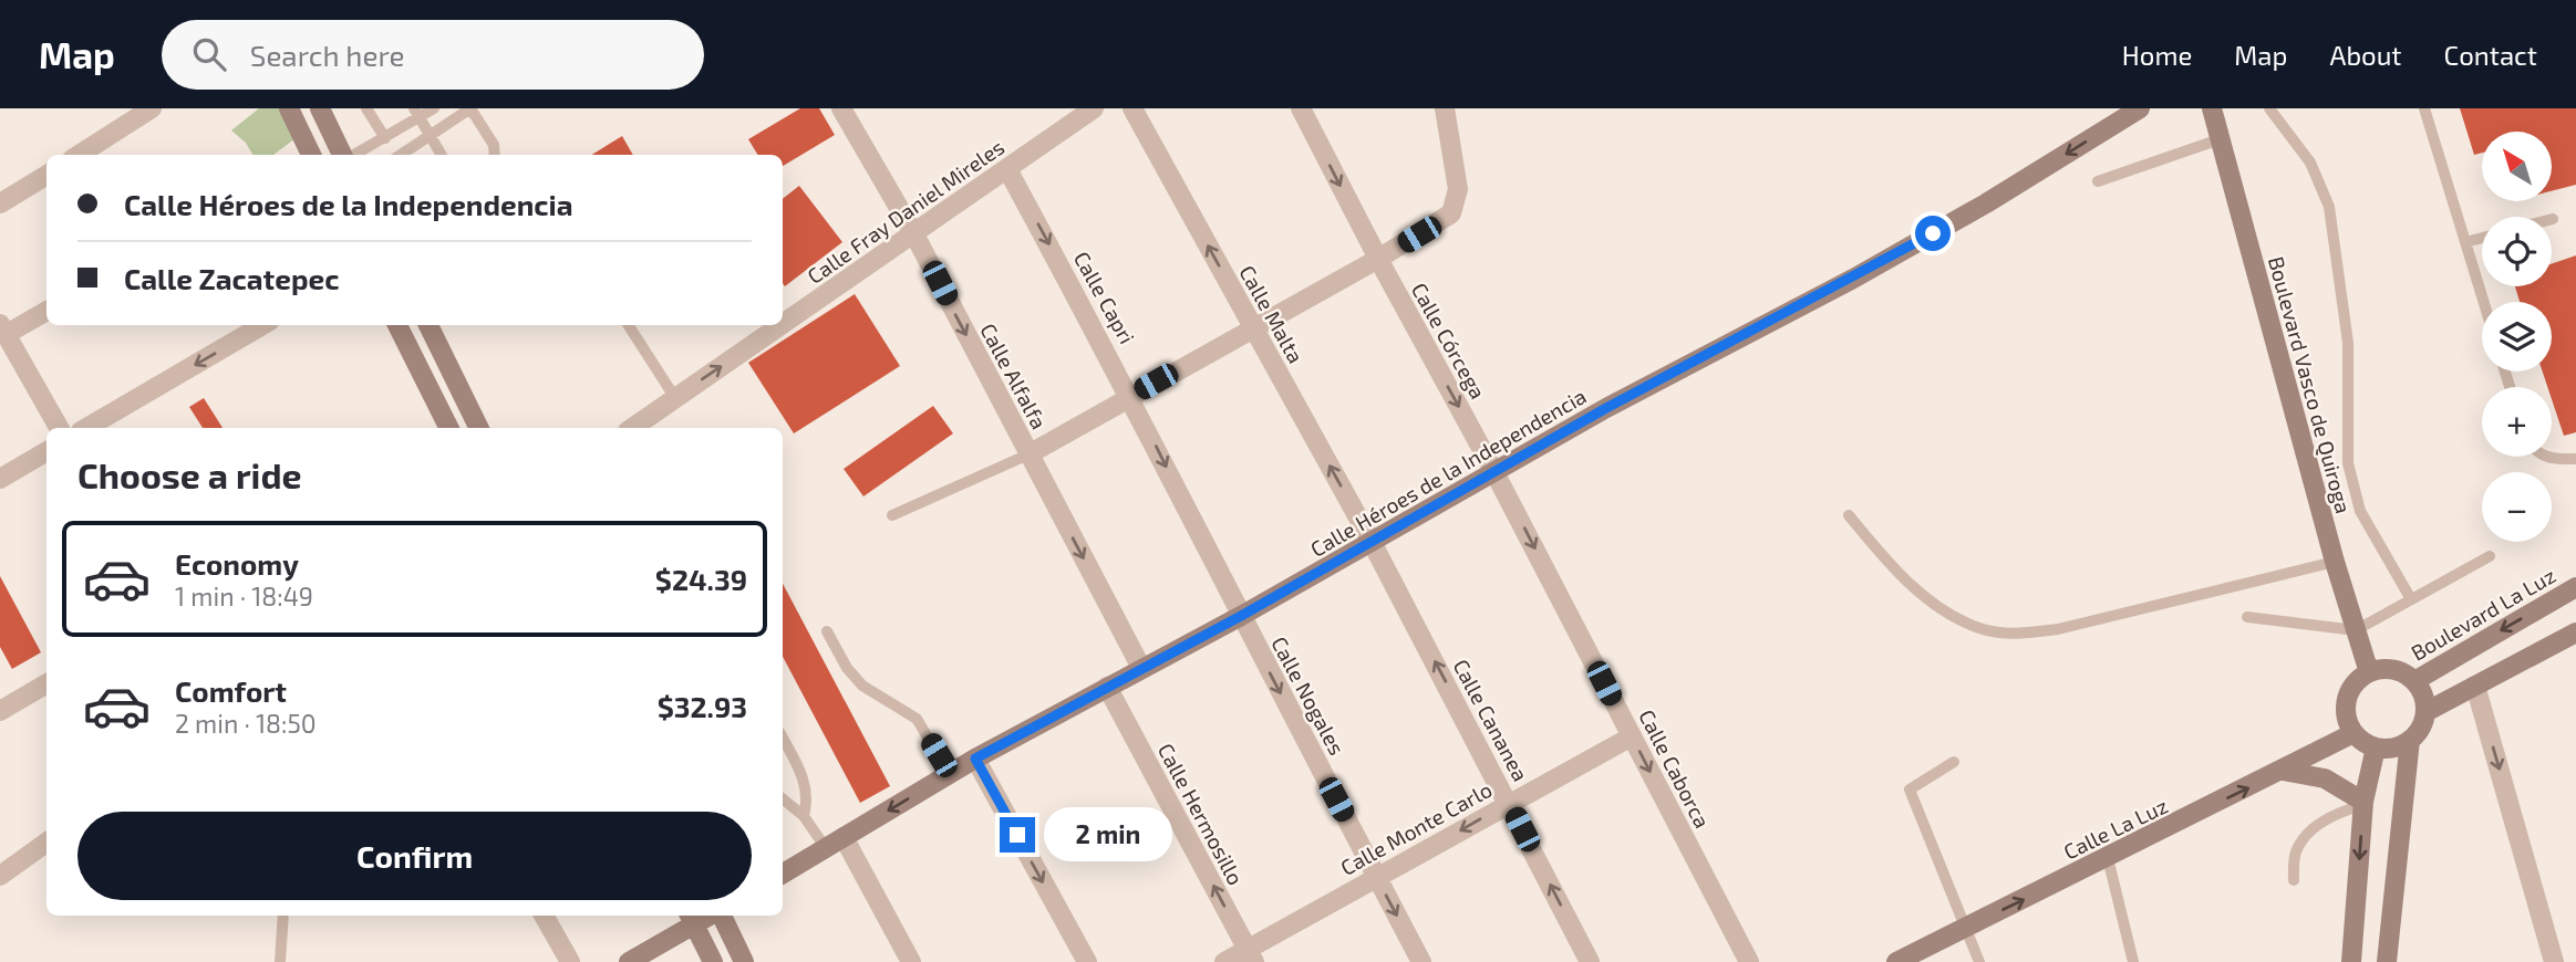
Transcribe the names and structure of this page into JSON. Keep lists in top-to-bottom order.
{
  "streets": {
    "street": [
      "Calle Fray Daniel Mireles",
      "Calle Capri",
      "Calle Malta",
      "Calle Córcega",
      "Calle Alfalfa",
      "Boulevard Vasco de Quiroga",
      "Calle Héroes de la Independencia",
      "Boulevard La Luz",
      "Calle Nogales",
      "Calle Cananea",
      "Calle Caborca",
      "Calle Hermosillo",
      "Calle Monte Carlo",
      "Calle La Luz"
    ]
  },
  "crossings": [
    ["Calle Fray Daniel Mireles", "Calle Capri"],
    ["Calle Fray Daniel Mireles", "Calle Alfalfa"],
    ["Calle Capri", "Calle Héroes de la Independencia"],
    ["Calle Capri", "Calle Nogales"],
    ["Calle Malta", "Calle Héroes de la Independencia"],
    ["Calle Malta", "Calle Cananea"],
    ["Calle Córcega", "Calle Héroes de la Independencia"],
    ["Calle Córcega", "Calle Caborca"],
    ["Calle Alfalfa", "Calle Héroes de la Independencia"],
    ["Boulevard Vasco de Quiroga", "Boulevard La Luz"],
    ["Boulevard Vasco de Quiroga", "Calle La Luz"],
    ["Calle Héroes de la Independencia", "Calle Nogales"],
    ["Calle Héroes de la Independencia", "Calle Cananea"],
    ["Calle Héroes de la Independencia", "Calle Caborca"],
    ["Calle Héroes de la Independencia", "Calle Hermosillo"],
    ["Boulevard La Luz", "Calle La Luz"],
    ["Calle Nogales", "Calle Monte Carlo"],
    ["Calle Cananea", "Calle Monte Carlo"],
    ["Calle Caborca", "Calle Monte Carlo"],
    ["Calle Hermosillo", "Calle Monte Carlo"]
  ],
  "one_way": [
    "Calle Fray Daniel Mireles",
    "Calle Capri",
    "Calle Malta",
    "Calle Córcega",
    "Calle Alfalfa",
    "Calle Héroes de la Independencia",
    "Calle Nogales",
    "Calle Cananea",
    "Calle Caborca",
    "Calle La Luz"
  ],
  "north": "top left",
  "page": {
    "header": "Map",
    "search": "Search here",
    "nav": [
      "Home",
      "Map",
      "About",
      "Contact"
    ],
    "map_buttons": ["+", "−"],
    "banner": ["Calle Héroes de la Independencia", "Calle Zacatepec"],
    "heading": "Choose a ride",
    "list": [
      {
        "name": "Economy",
        "note": "1 min · 18:49",
        "value": "$24.39"
      },
      {
        "name": "Comfort",
        "note": "2 min · 18:50",
        "value": "$32.93"
      }
    ],
    "buttons": "Confirm",
    "bubble": "2 min"
  }
}
